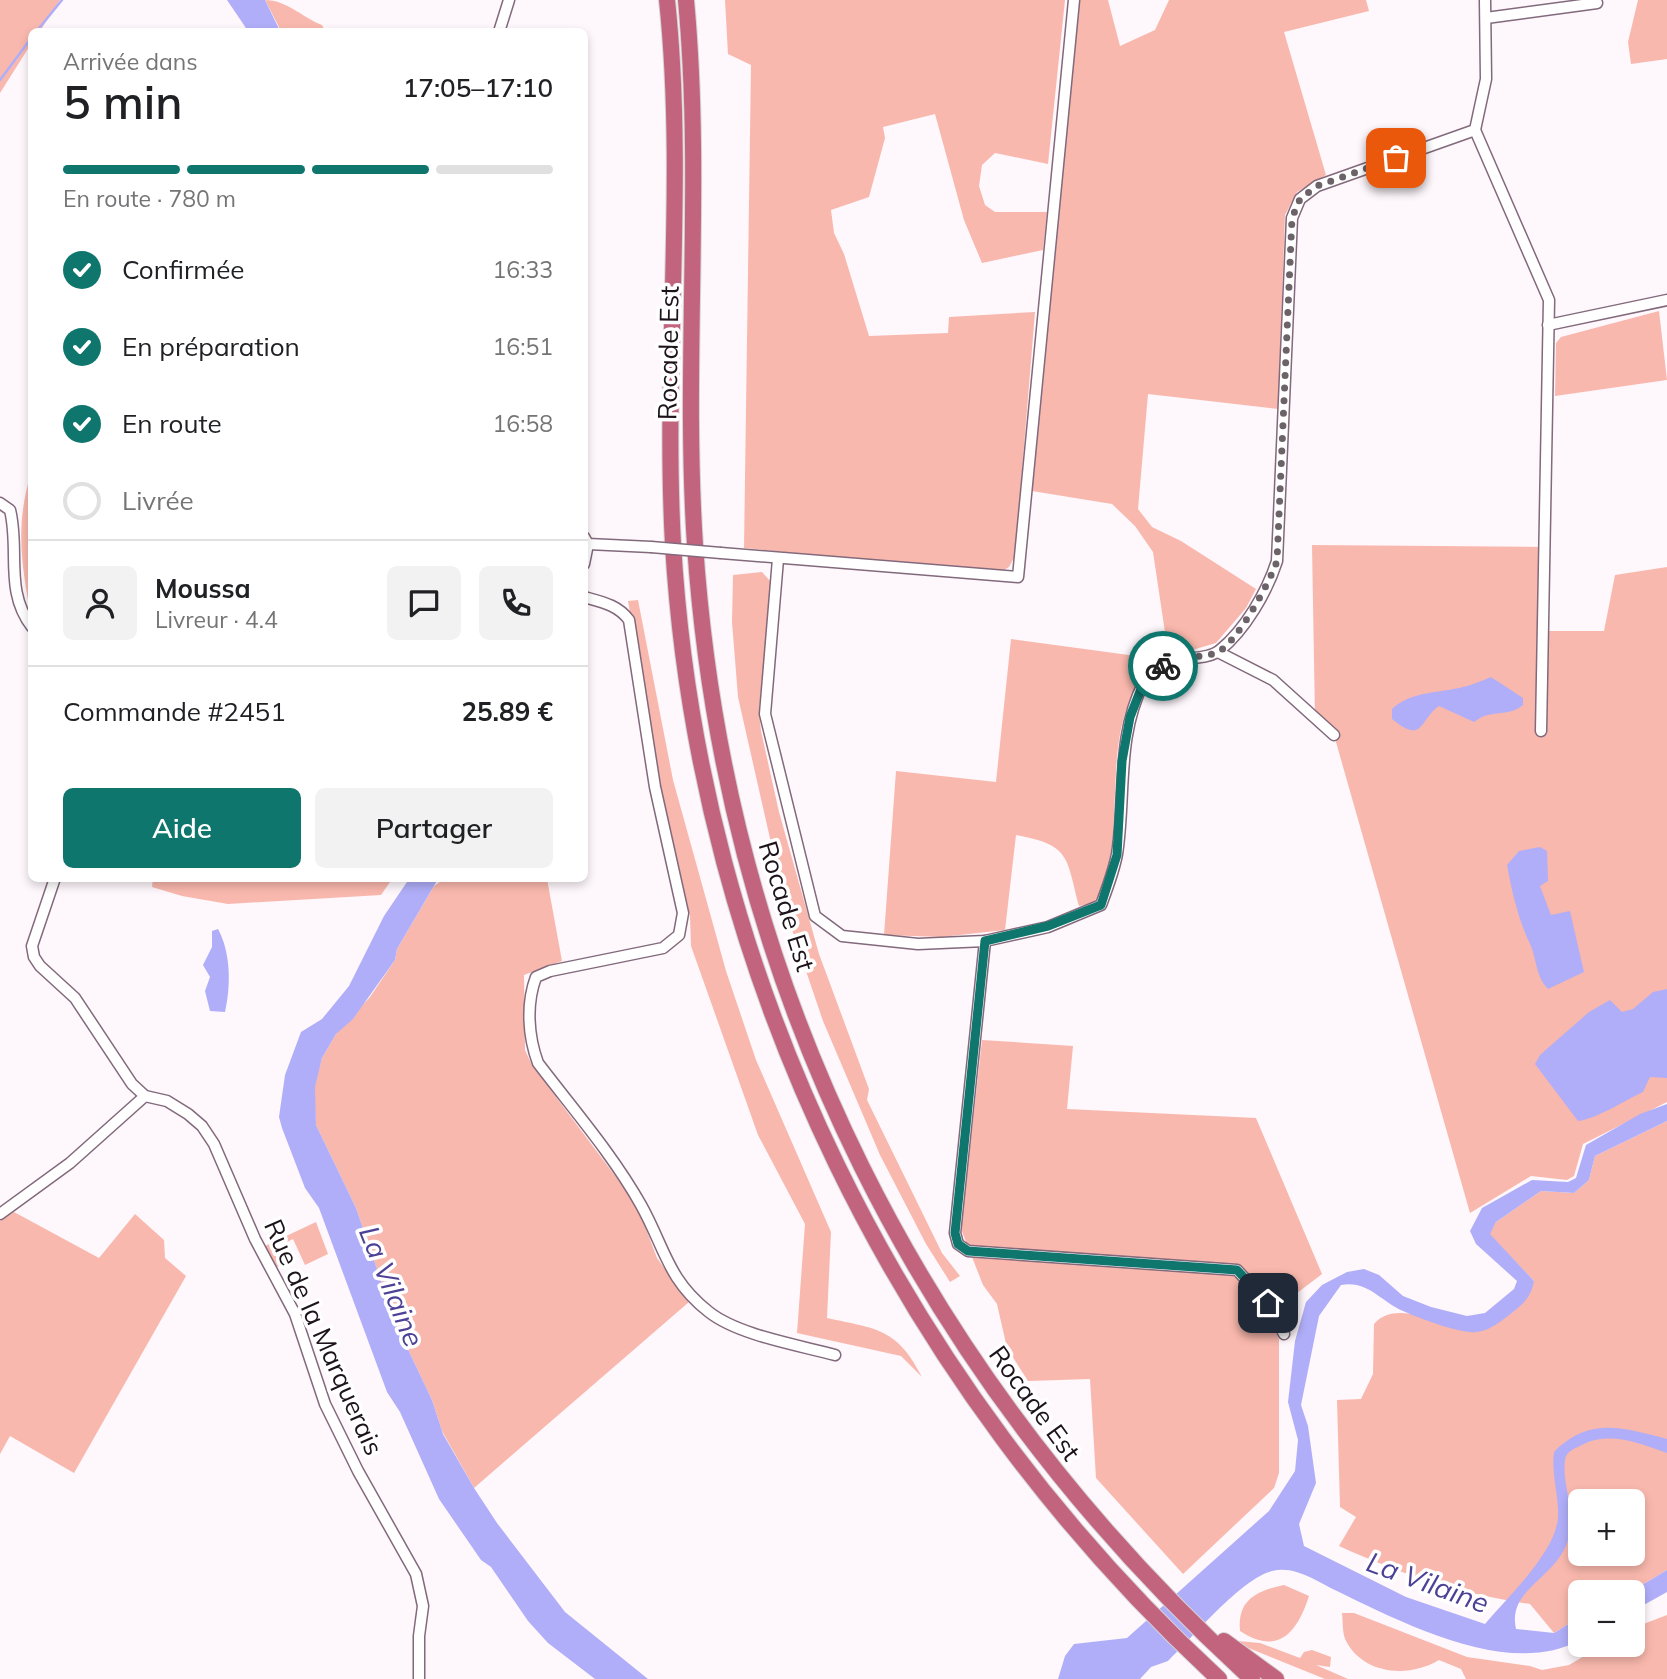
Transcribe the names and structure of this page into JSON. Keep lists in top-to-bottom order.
{
  "streets": {
    "highway": ["Rocade Est"],
    "street": ["Rue de la Marquerais"]
  },
  "water": ["La Vilaine"],
  "page": {
    "heading": ["5 min", "Arrivée dans", "17:05–17:10"],
    "panel": [
      "Moussa",
      "Livreur · 4.4",
      "Commande #2451",
      "25.89 €"
    ],
    "bar": "En route · 780 m",
    "list": [
      ["Confirmée", "16:33"],
      ["En préparation", "16:51"],
      ["En route", "16:58"],
      "Livrée"
    ],
    "buttons": ["Aide", "Partager"],
    "map_buttons": ["+", "−"]
  }
}
